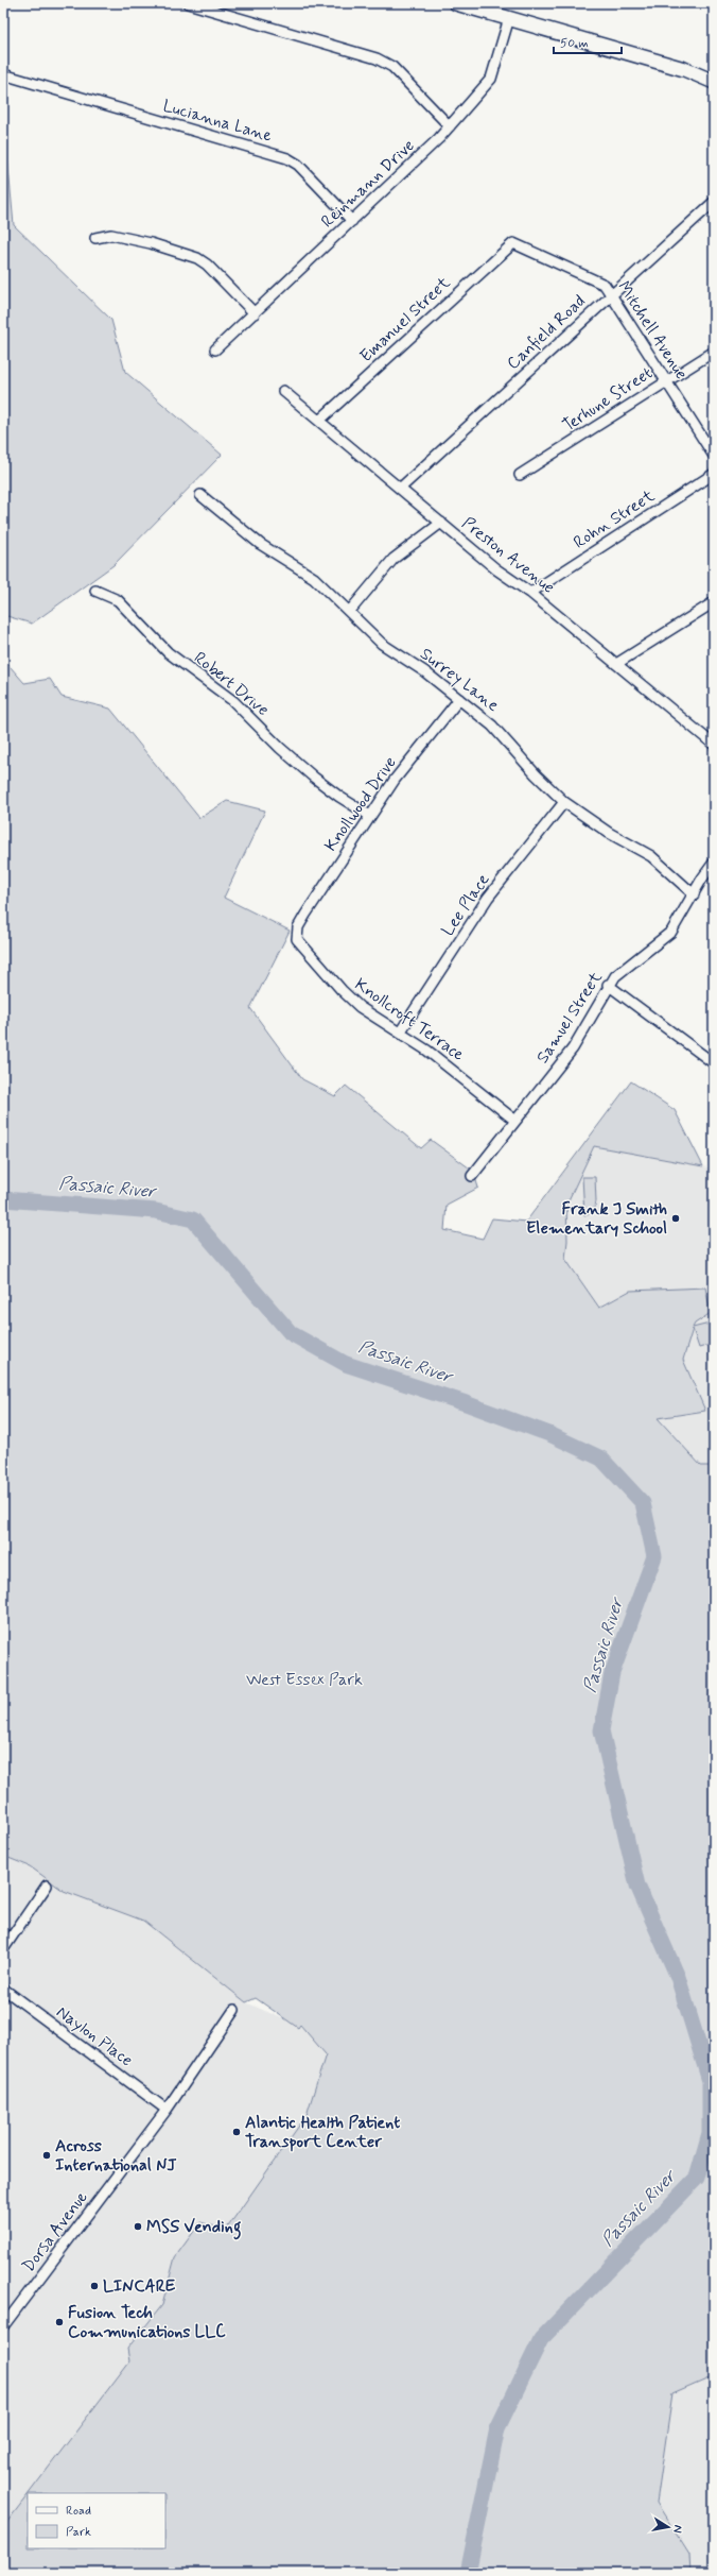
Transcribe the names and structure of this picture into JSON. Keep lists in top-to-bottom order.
{
  "streets": {
    "street": [
      "Lucianna Lane",
      "Reinmann Drive",
      "Emanuel Street",
      "Mitchell Avenue",
      "Canfield Road",
      "Terhune Street",
      "Rohn Street",
      "Preston Avenue",
      "Surrey Lane",
      "Robert Drive",
      "Knollwood Drive",
      "Lee Place",
      "Samuel Street",
      "Knollcroft Terrace",
      "Naylon Place",
      "Dorsa Avenue"
    ]
  },
  "crossings": [
    ["Lucianna Lane", "Reinmann Drive"],
    ["Emanuel Street", "Mitchell Avenue"],
    ["Emanuel Street", "Preston Avenue"],
    ["Mitchell Avenue", "Canfield Road"],
    ["Mitchell Avenue", "Terhune Street"],
    ["Canfield Road", "Preston Avenue"],
    ["Rohn Street", "Preston Avenue"],
    ["Surrey Lane", "Knollwood Drive"],
    ["Surrey Lane", "Lee Place"],
    ["Surrey Lane", "Samuel Street"],
    ["Robert Drive", "Knollwood Drive"],
    ["Knollwood Drive", "Knollcroft Terrace"],
    ["Lee Place", "Knollcroft Terrace"],
    ["Samuel Street", "Knollcroft Terrace"],
    ["Naylon Place", "Dorsa Avenue"]
  ],
  "water": ["Passaic River"],
  "parks": ["West Essex Park"],
  "places": [
    "Frank J Smith Elementary School",
    "Alantic Health Patient Transport Center",
    "Across International NJ",
    "MSS Vending",
    "LINCARE",
    "Fusion Tech Communications LLC"
  ],
  "legend": ["Road", "Park"],
  "scale_bar": "50 m",
  "north": "right"
}
